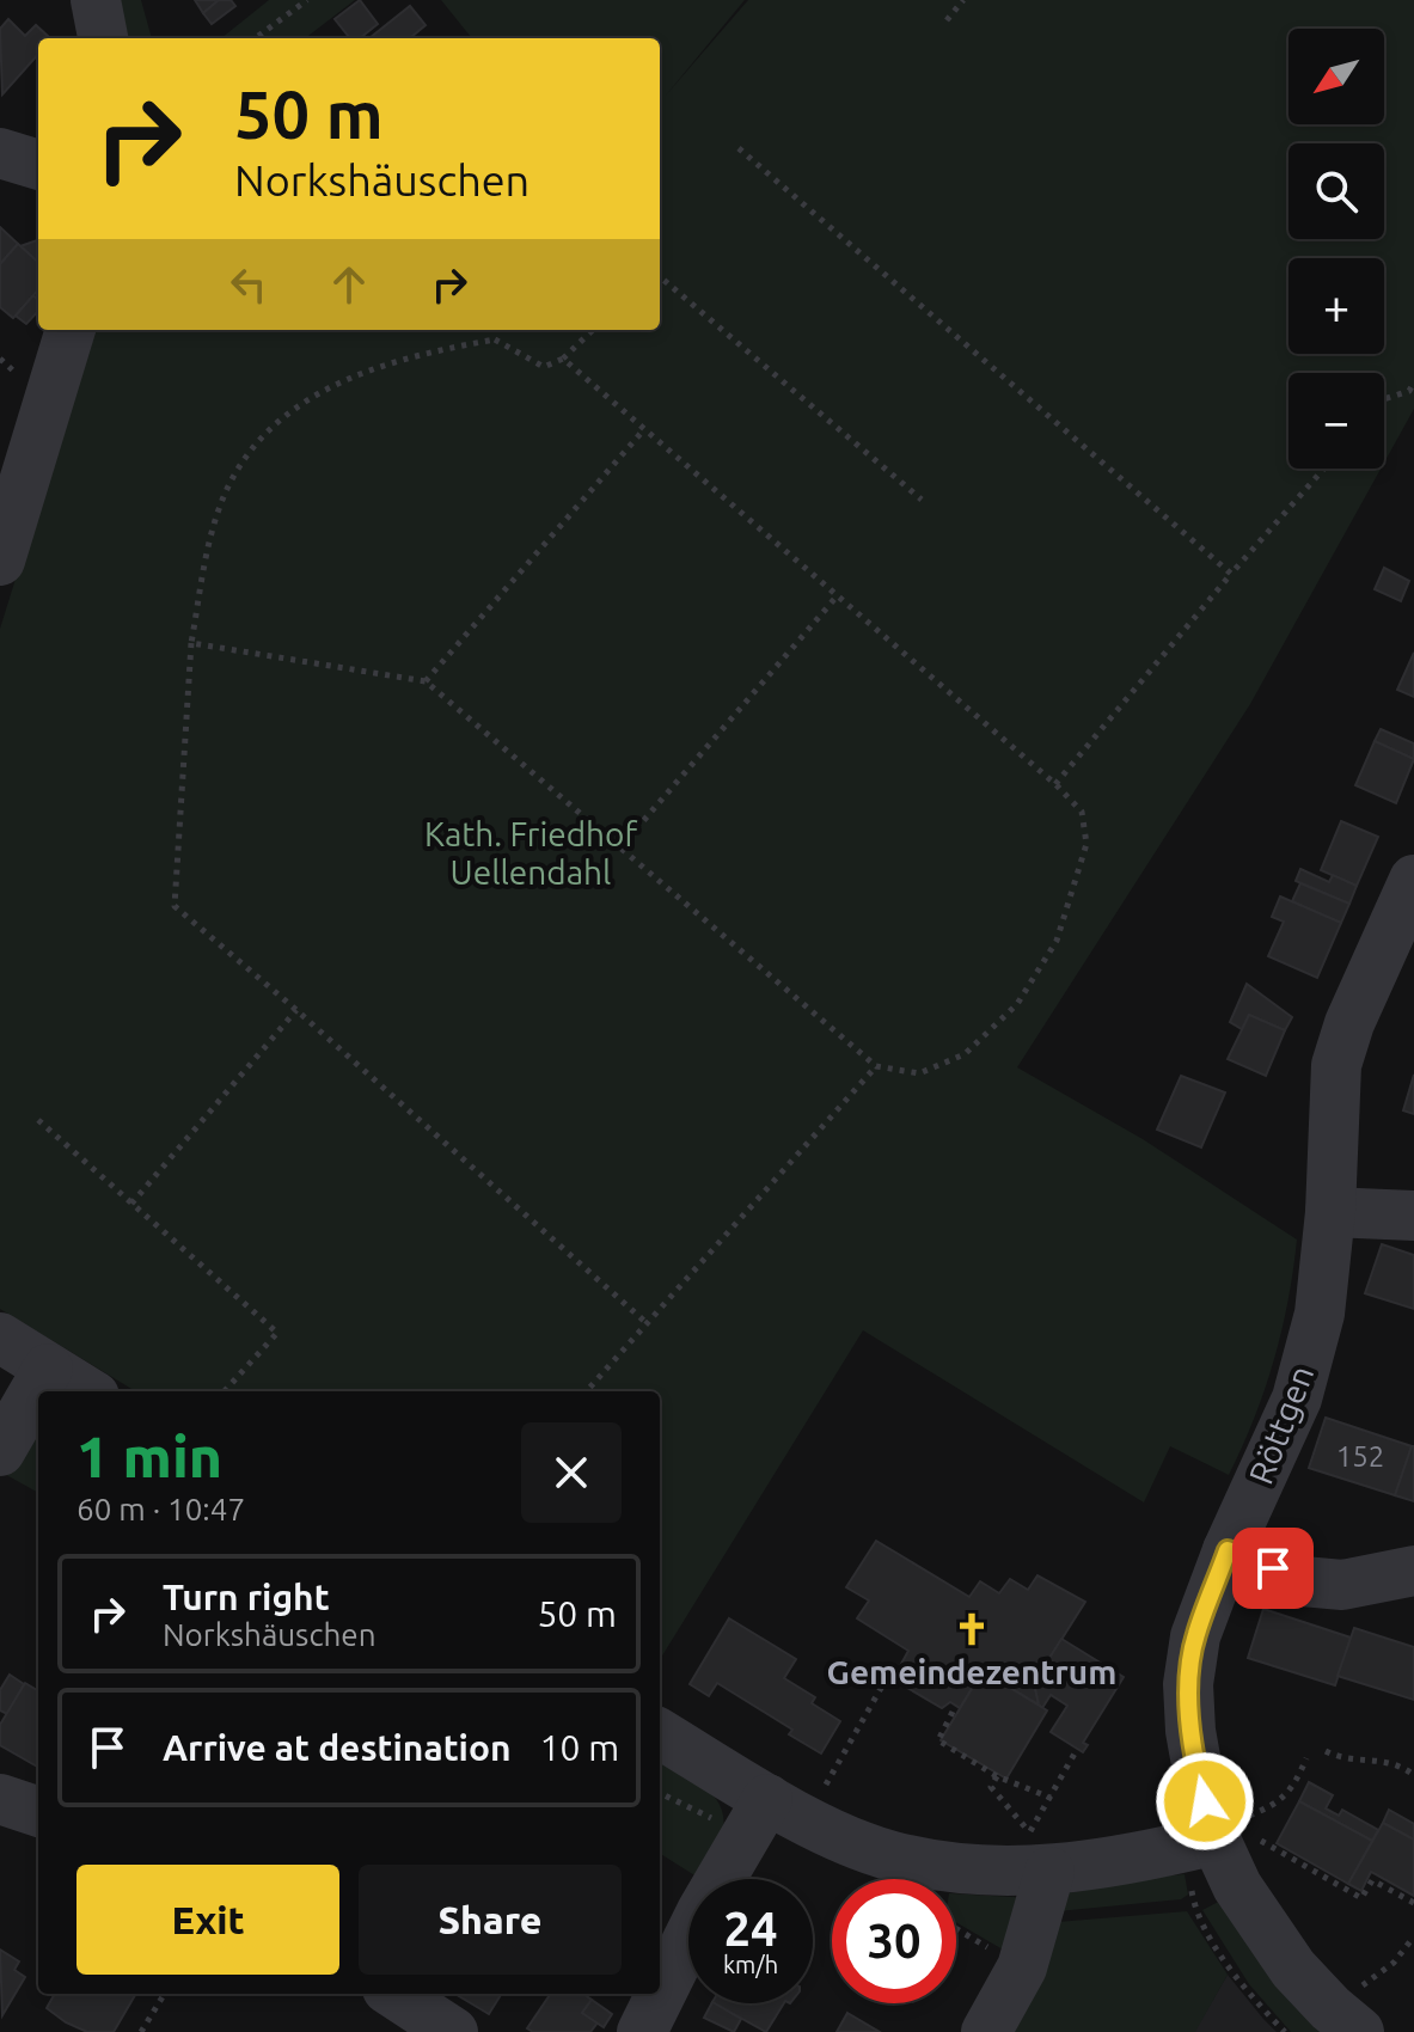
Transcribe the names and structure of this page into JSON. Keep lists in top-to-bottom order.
{
  "streets": {
    "street": ["Röttgen"]
  },
  "parks": ["Kath. Friedhof Uellendahl"],
  "places": {
    "church": ["Gemeindezentrum"]
  },
  "house_numbers": ["152"],
  "north": "bottom left",
  "page": {
    "map_buttons": ["+", "−"],
    "turn": ["50 m", "Norkshäuschen"],
    "heading": ["1 min", "60 m · 10:47"],
    "list": [
      {
        "name": "Turn right",
        "note": "Norkshäuschen",
        "value": "50 m"
      },
      {
        "name": "Arrive at destination",
        "value": "10 m"
      }
    ],
    "buttons": ["Exit", "Share"],
    "speed": "24 km/h",
    "limit": "30"
  }
}
